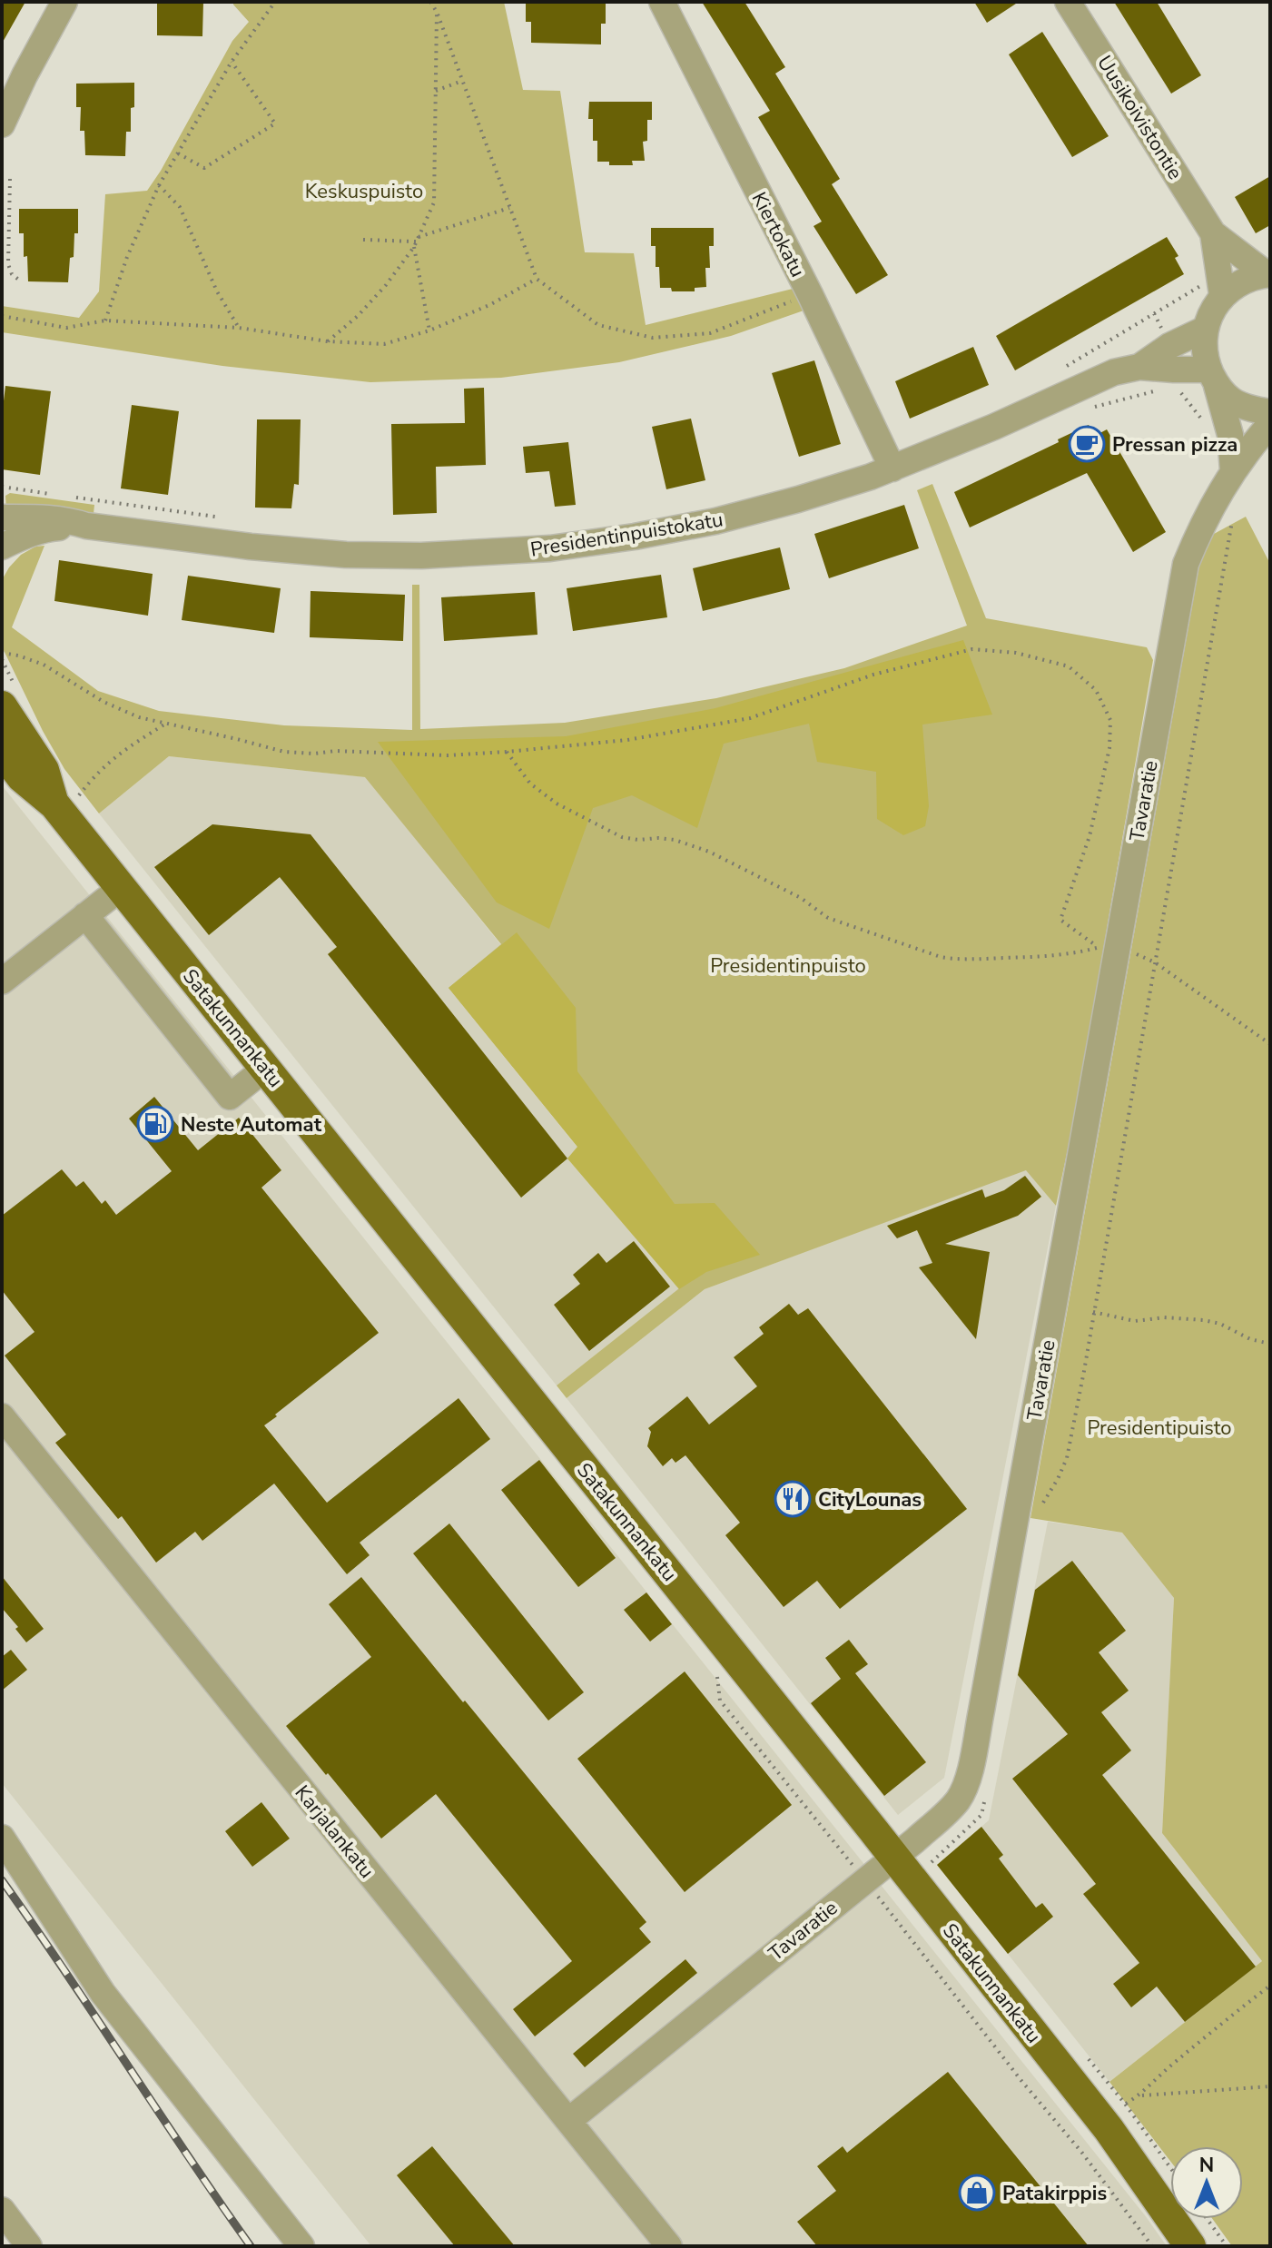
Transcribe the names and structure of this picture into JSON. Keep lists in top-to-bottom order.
{
  "streets": {
    "main road": ["Satakunnankatu"],
    "street": [
      "Uusikoivistontie",
      "Kiertokatu",
      "Presidentinpuistokatu",
      "Tavaratie",
      "Karjalankatu"
    ]
  },
  "crossings": [
    ["Kiertokatu", "Presidentinpuistokatu"],
    ["Tavaratie", "Satakunnankatu"],
    ["Tavaratie", "Karjalankatu"]
  ],
  "parks": ["Keskuspuisto", "Presidentinpuisto", "Presidentipuisto"],
  "places": {
    "cafe": ["Pressan pizza"],
    "fuel station": ["Neste Automat"],
    "restaurant": ["CityLounas"],
    "shop": ["Patakirppis"]
  },
  "north": "top"
}
